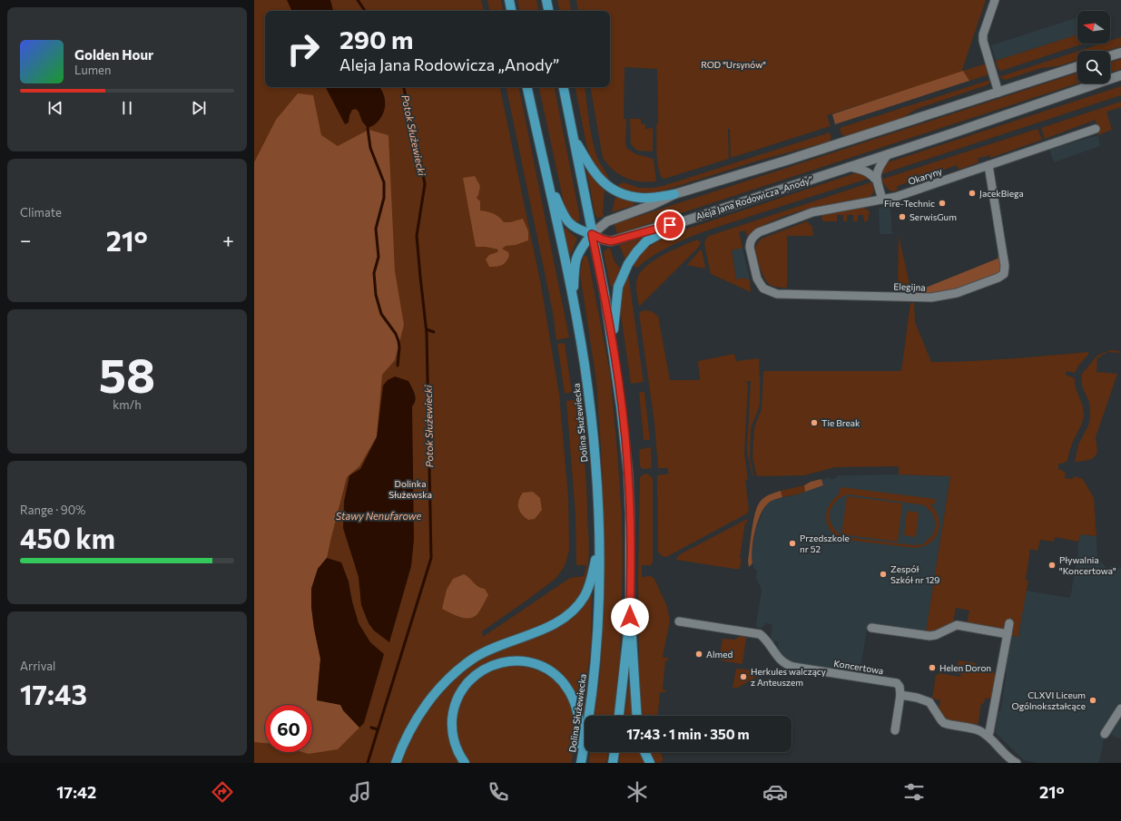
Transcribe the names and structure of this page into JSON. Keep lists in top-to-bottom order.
{
  "streets": {
    "main road": ["Aleja Jana Rodowicza „Anody”", "Dolina Służewiecka"],
    "street": ["Okaryny", "Elegijna", "Koncertowa"]
  },
  "crossings": [
    ["Okaryny", "Elegijna"]
  ],
  "water": ["Potok Służewiecki", "Stawy Nenufarowe"],
  "parks": ["ROD \"Ursynów\"", "Dolinka Służewska"],
  "places": [
    "JacekBiega",
    "Fire-Technic",
    "SerwisGum",
    "Tie Break",
    "Przedszkole nr 52",
    "Pływalnia \"Koncertowa\"",
    "Zespół Szkół nr 129",
    "Almed",
    "Helen Doron",
    "Herkules walczący z Anteuszem",
    "CLXVI Liceum Ogólnokształcące"
  ],
  "north": "left",
  "page": {
    "turn": ["290 m", "Aleja Jana Rodowicza „Anody”"],
    "song": ["Golden Hour", "Lumen"],
    "tile": [
      "Climate",
      ["58", "km/h"],
      ["Range · 90%", "450 km"],
      ["Arrival", "17:43"]
    ],
    "heat": ["−", "21°", "+"],
    "limit": "60",
    "trip": "17:43 · 1 min · 350 m",
    "tabs": ["17:42", "21°"]
  }
}
